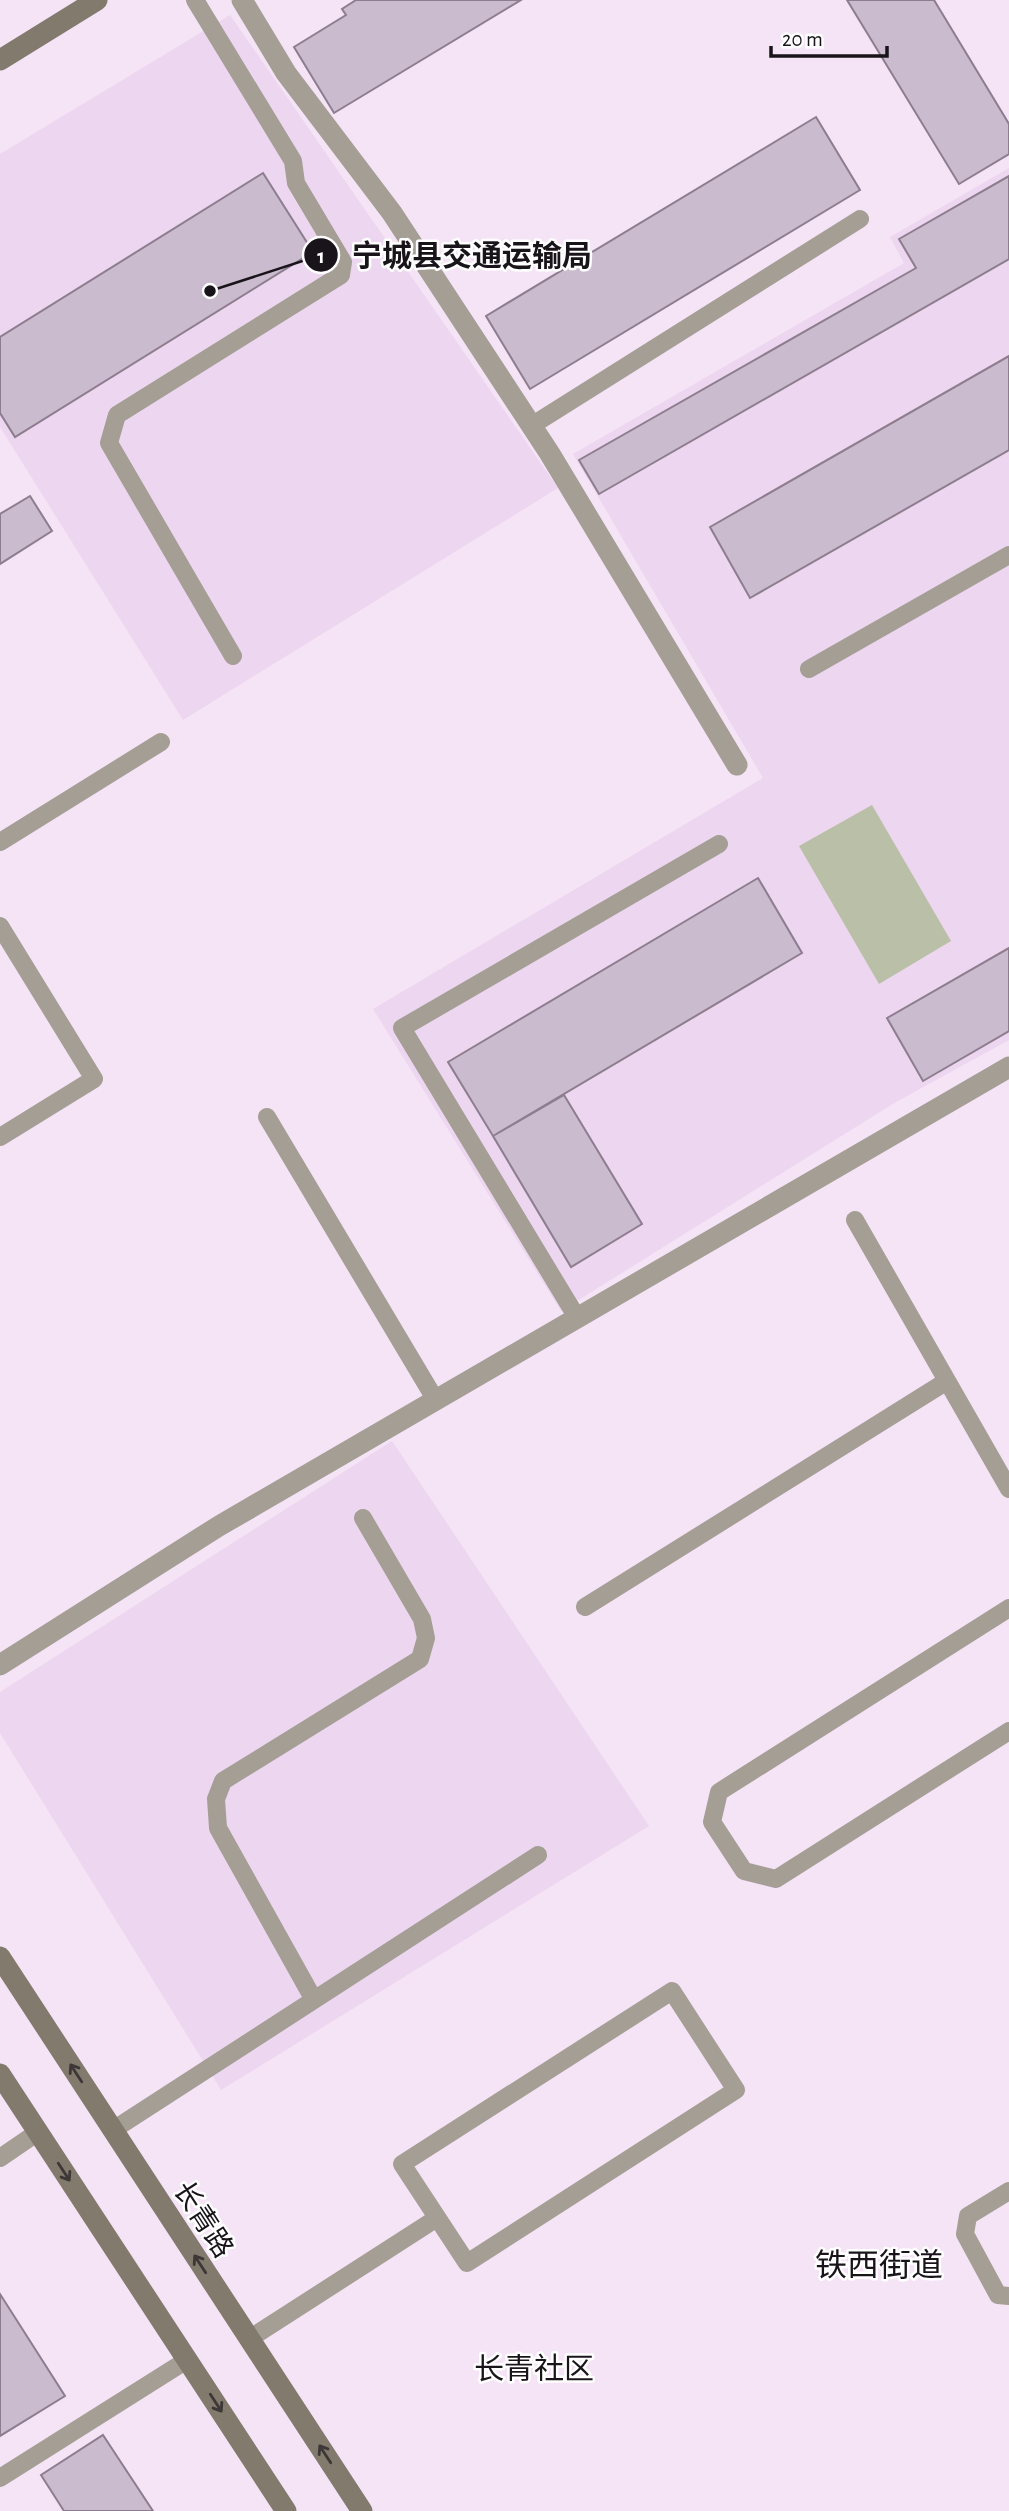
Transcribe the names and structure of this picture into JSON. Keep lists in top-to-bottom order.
{
  "streets": {
    "main road": ["长青路"]
  },
  "districts": ["铁西街道", "长青社区"],
  "places": ["宁城县交通运输局"],
  "scale_bar": "20 m"
}
